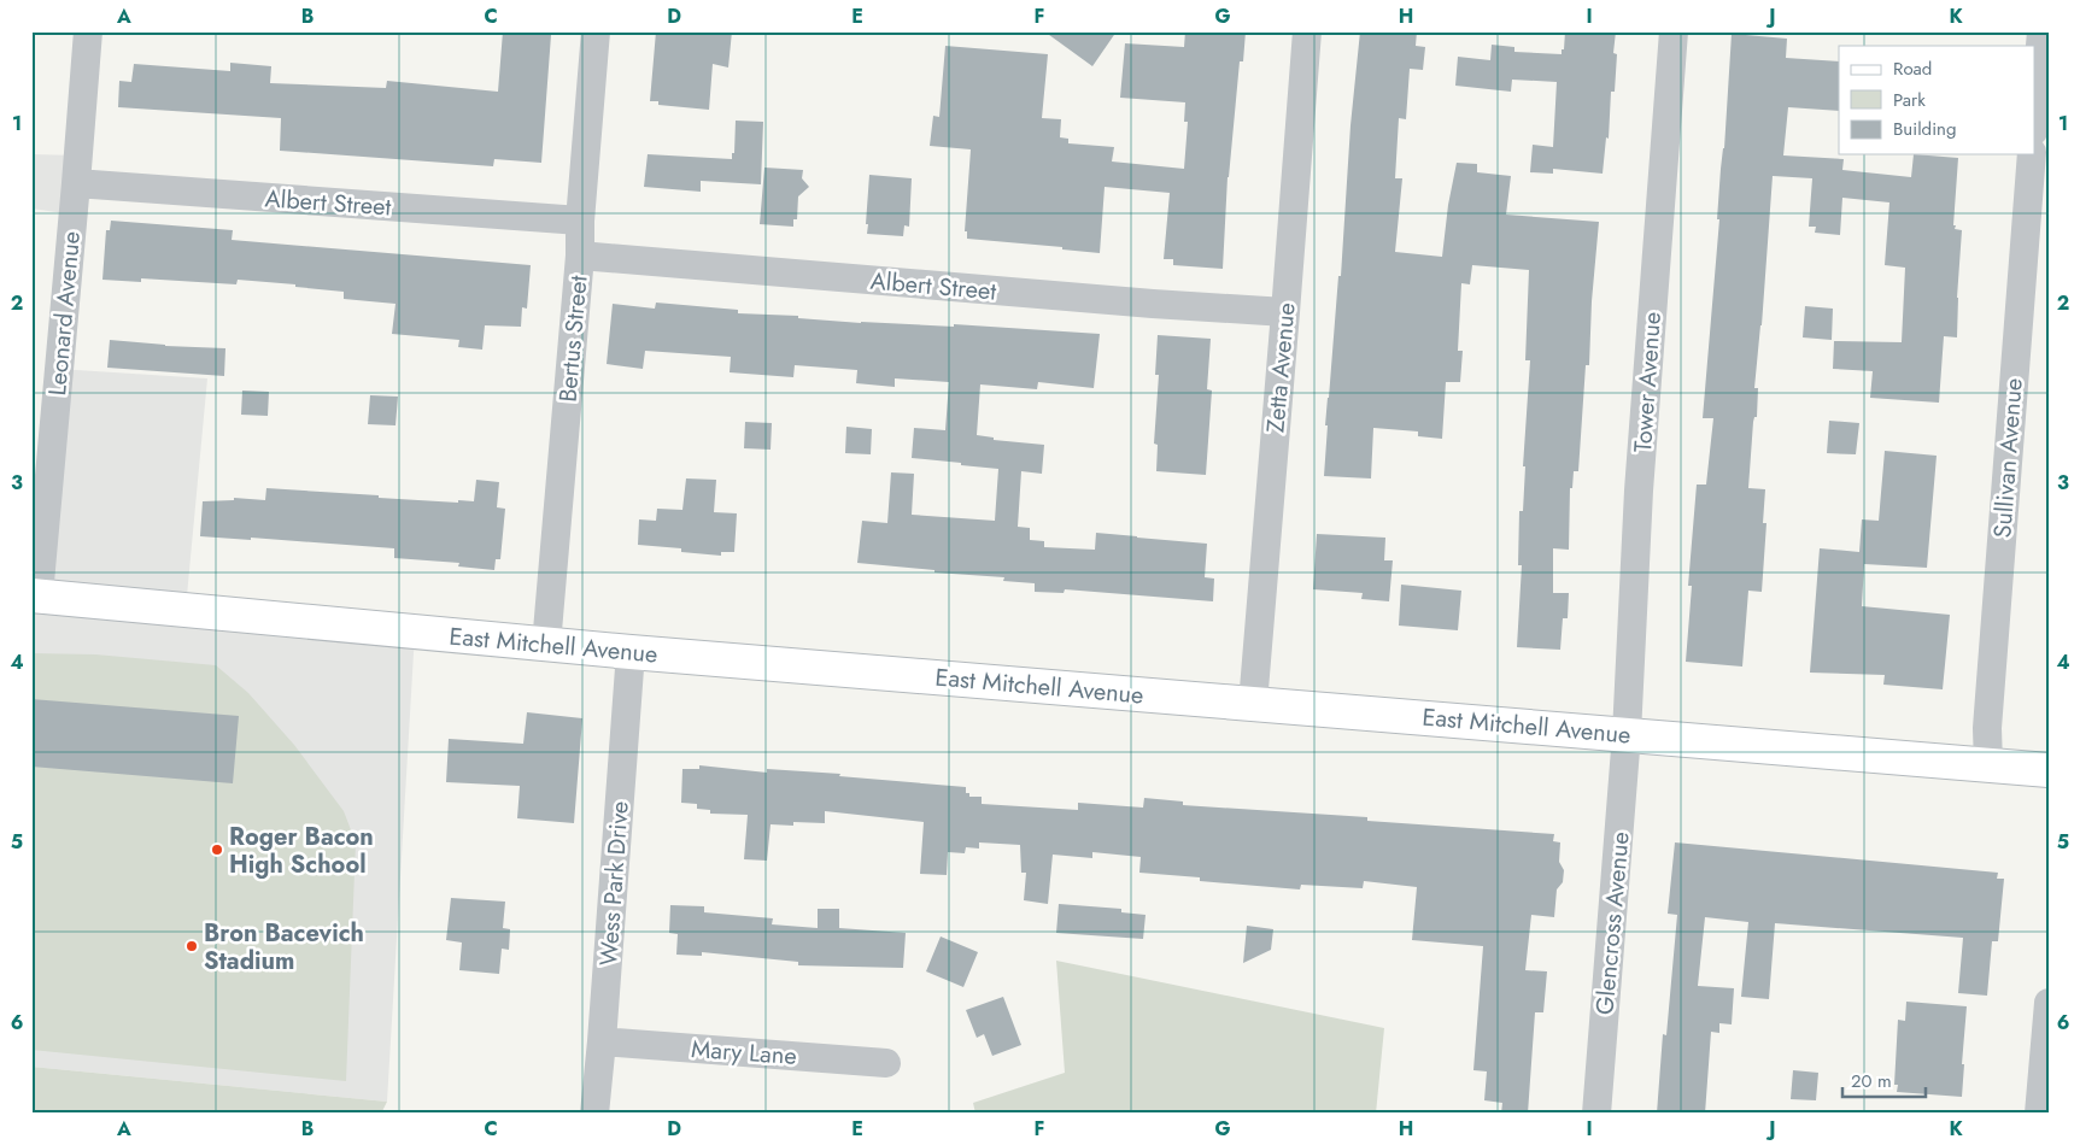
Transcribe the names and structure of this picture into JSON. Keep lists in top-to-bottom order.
{
  "streets": {
    "street": [
      "Albert Street",
      "Leonard Avenue",
      "Bertus Street",
      "Zetta Avenue",
      "Tower Avenue",
      "Sullivan Avenue",
      "East Mitchell Avenue",
      "Wess Park Drive",
      "Glencross Avenue",
      "Mary Lane"
    ]
  },
  "crossings": [
    ["Albert Street", "Leonard Avenue"],
    ["Albert Street", "Bertus Street"],
    ["Albert Street", "Zetta Avenue"],
    ["Leonard Avenue", "East Mitchell Avenue"],
    ["Bertus Street", "East Mitchell Avenue"],
    ["Zetta Avenue", "East Mitchell Avenue"],
    ["Tower Avenue", "East Mitchell Avenue"],
    ["Tower Avenue", "Glencross Avenue"],
    ["Sullivan Avenue", "East Mitchell Avenue"],
    ["East Mitchell Avenue", "Wess Park Drive"],
    ["East Mitchell Avenue", "Glencross Avenue"],
    ["Wess Park Drive", "Mary Lane"]
  ],
  "places": ["Roger Bacon High School", "Bron Bacevich Stadium"],
  "legend": ["Road", "Park", "Building"],
  "scale_bar": "20 m",
  "grid": {
    "columns": [
      "A",
      "B",
      "C",
      "D",
      "E",
      "F",
      "G",
      "H",
      "I",
      "J",
      "K"
    ],
    "rows": [
      "1",
      "2",
      "3",
      "4",
      "5",
      "6"
    ]
  }
}
